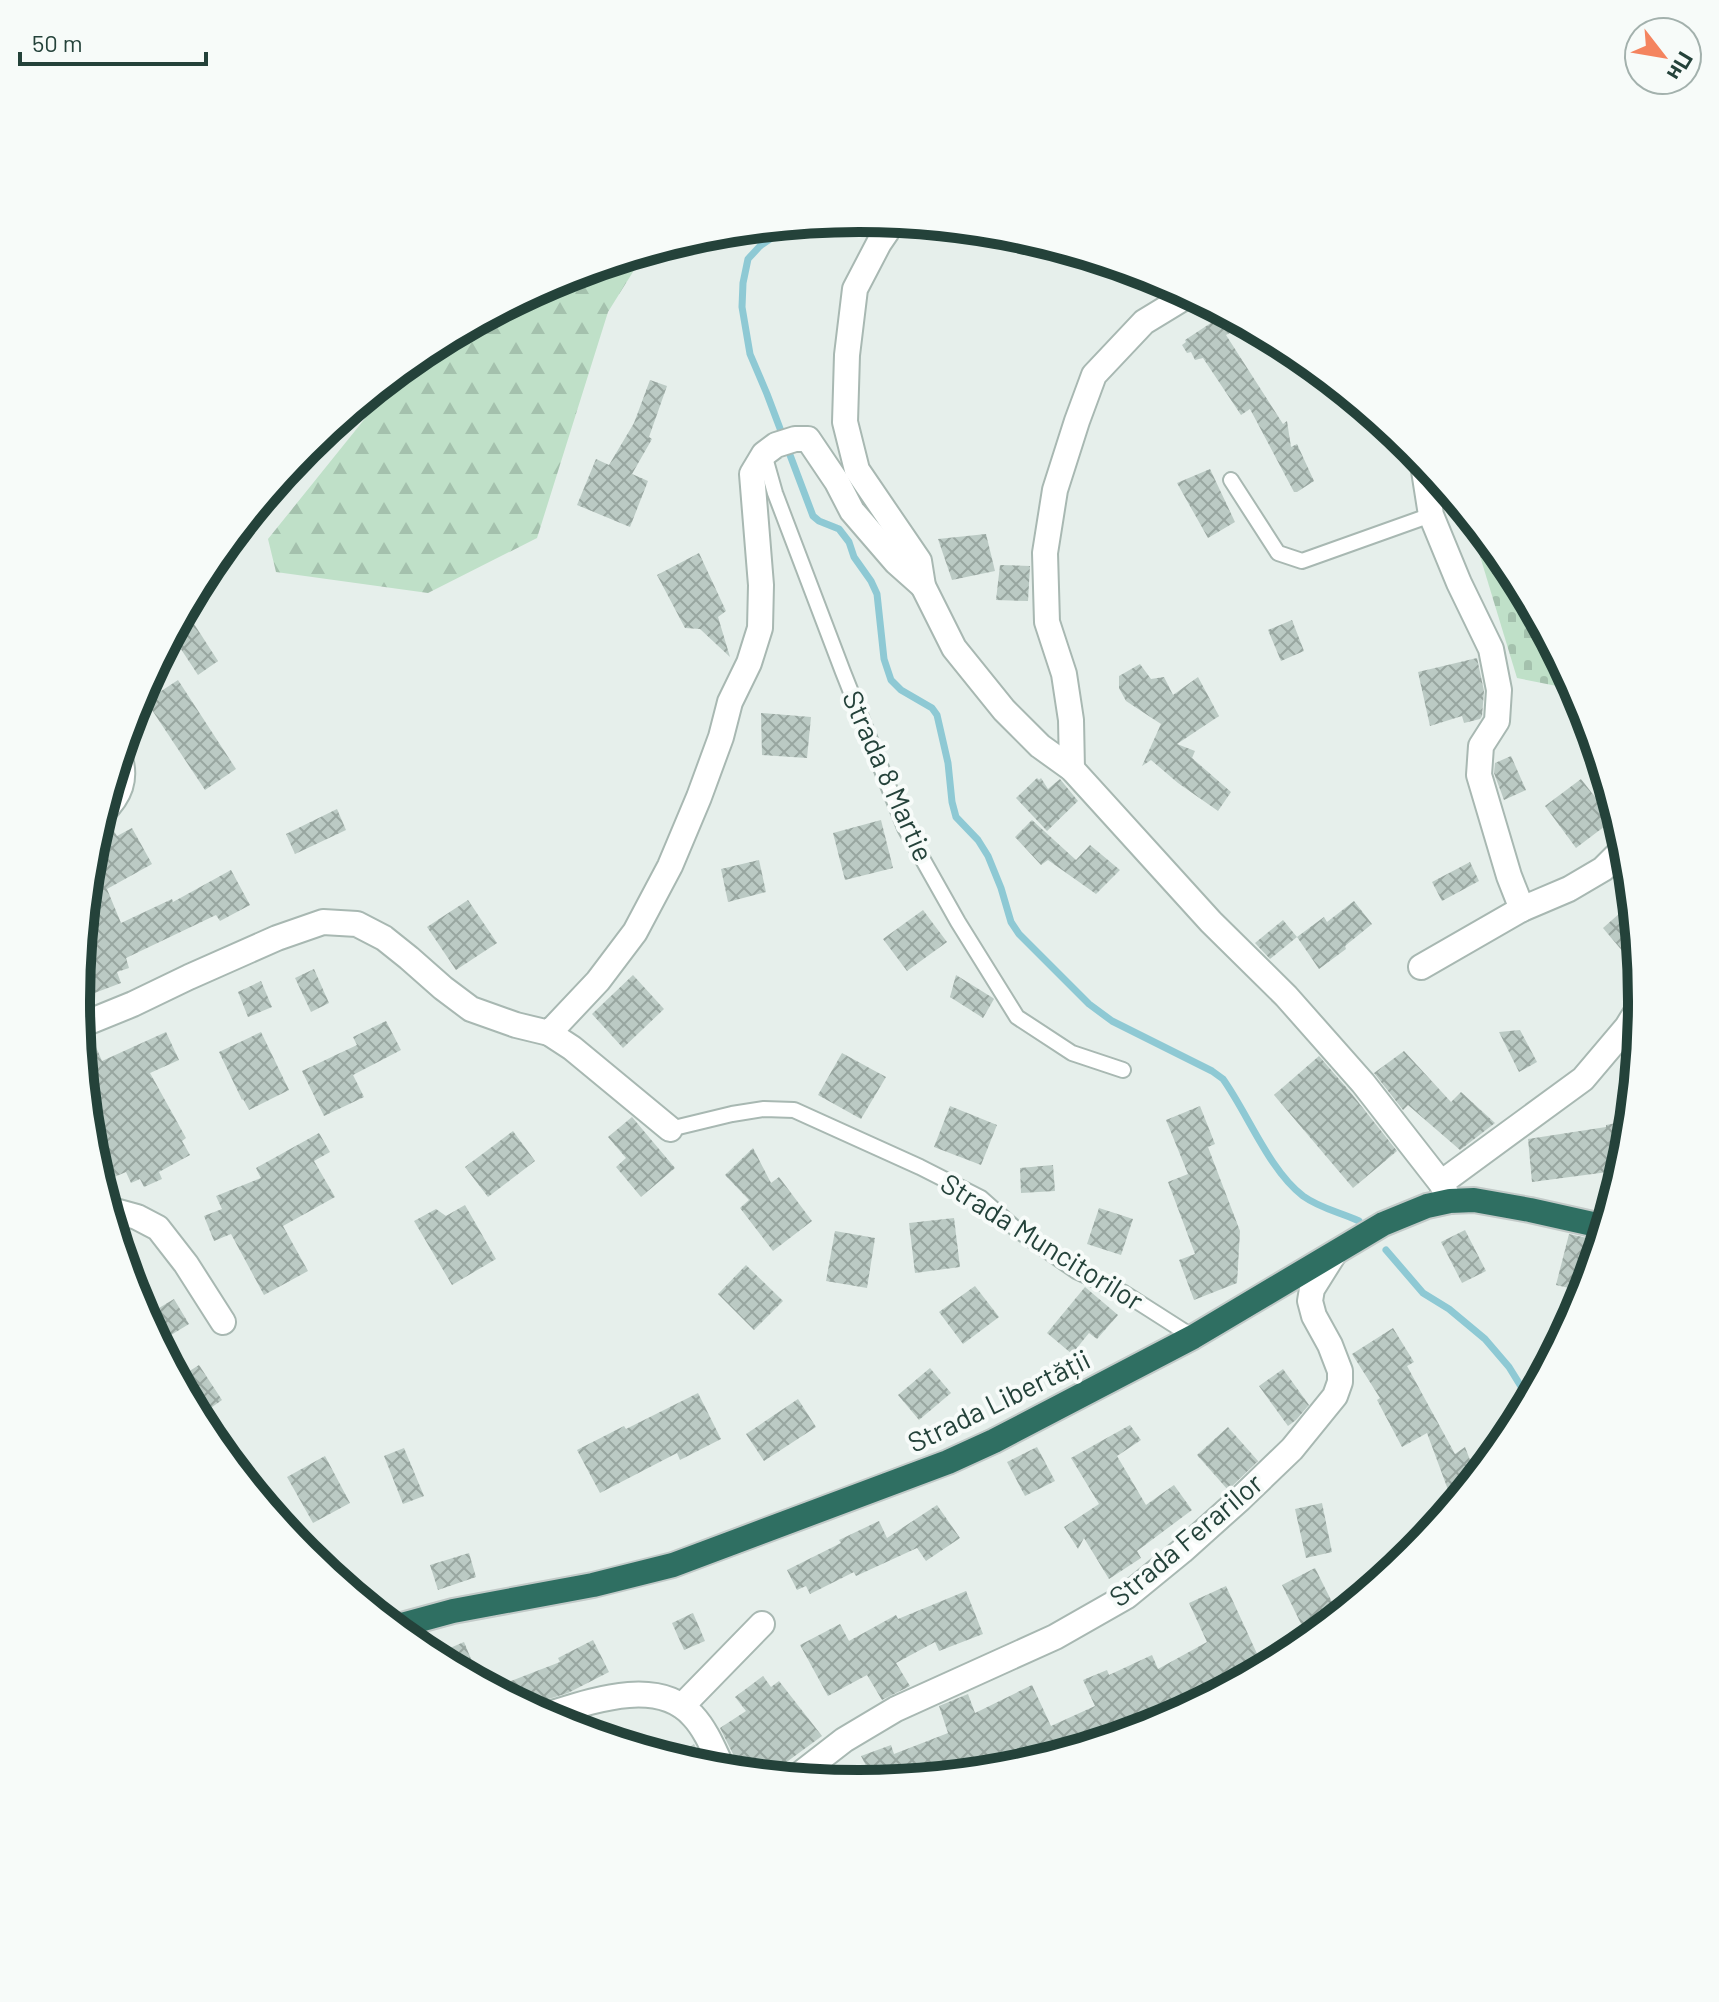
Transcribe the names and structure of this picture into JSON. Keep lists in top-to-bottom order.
{
  "streets": {
    "highway": ["Strada Libertății"],
    "street": ["Strada Muncitorilor", "Strada Ferarilor"],
    "lane": ["Strada 8 Martie"]
  },
  "crossings": [
    ["Strada Muncitorilor", "Strada Libertății"],
    ["Strada Libertății", "Strada Ferarilor"]
  ],
  "scale_bar": "50 m",
  "north": "bottom right"
}
